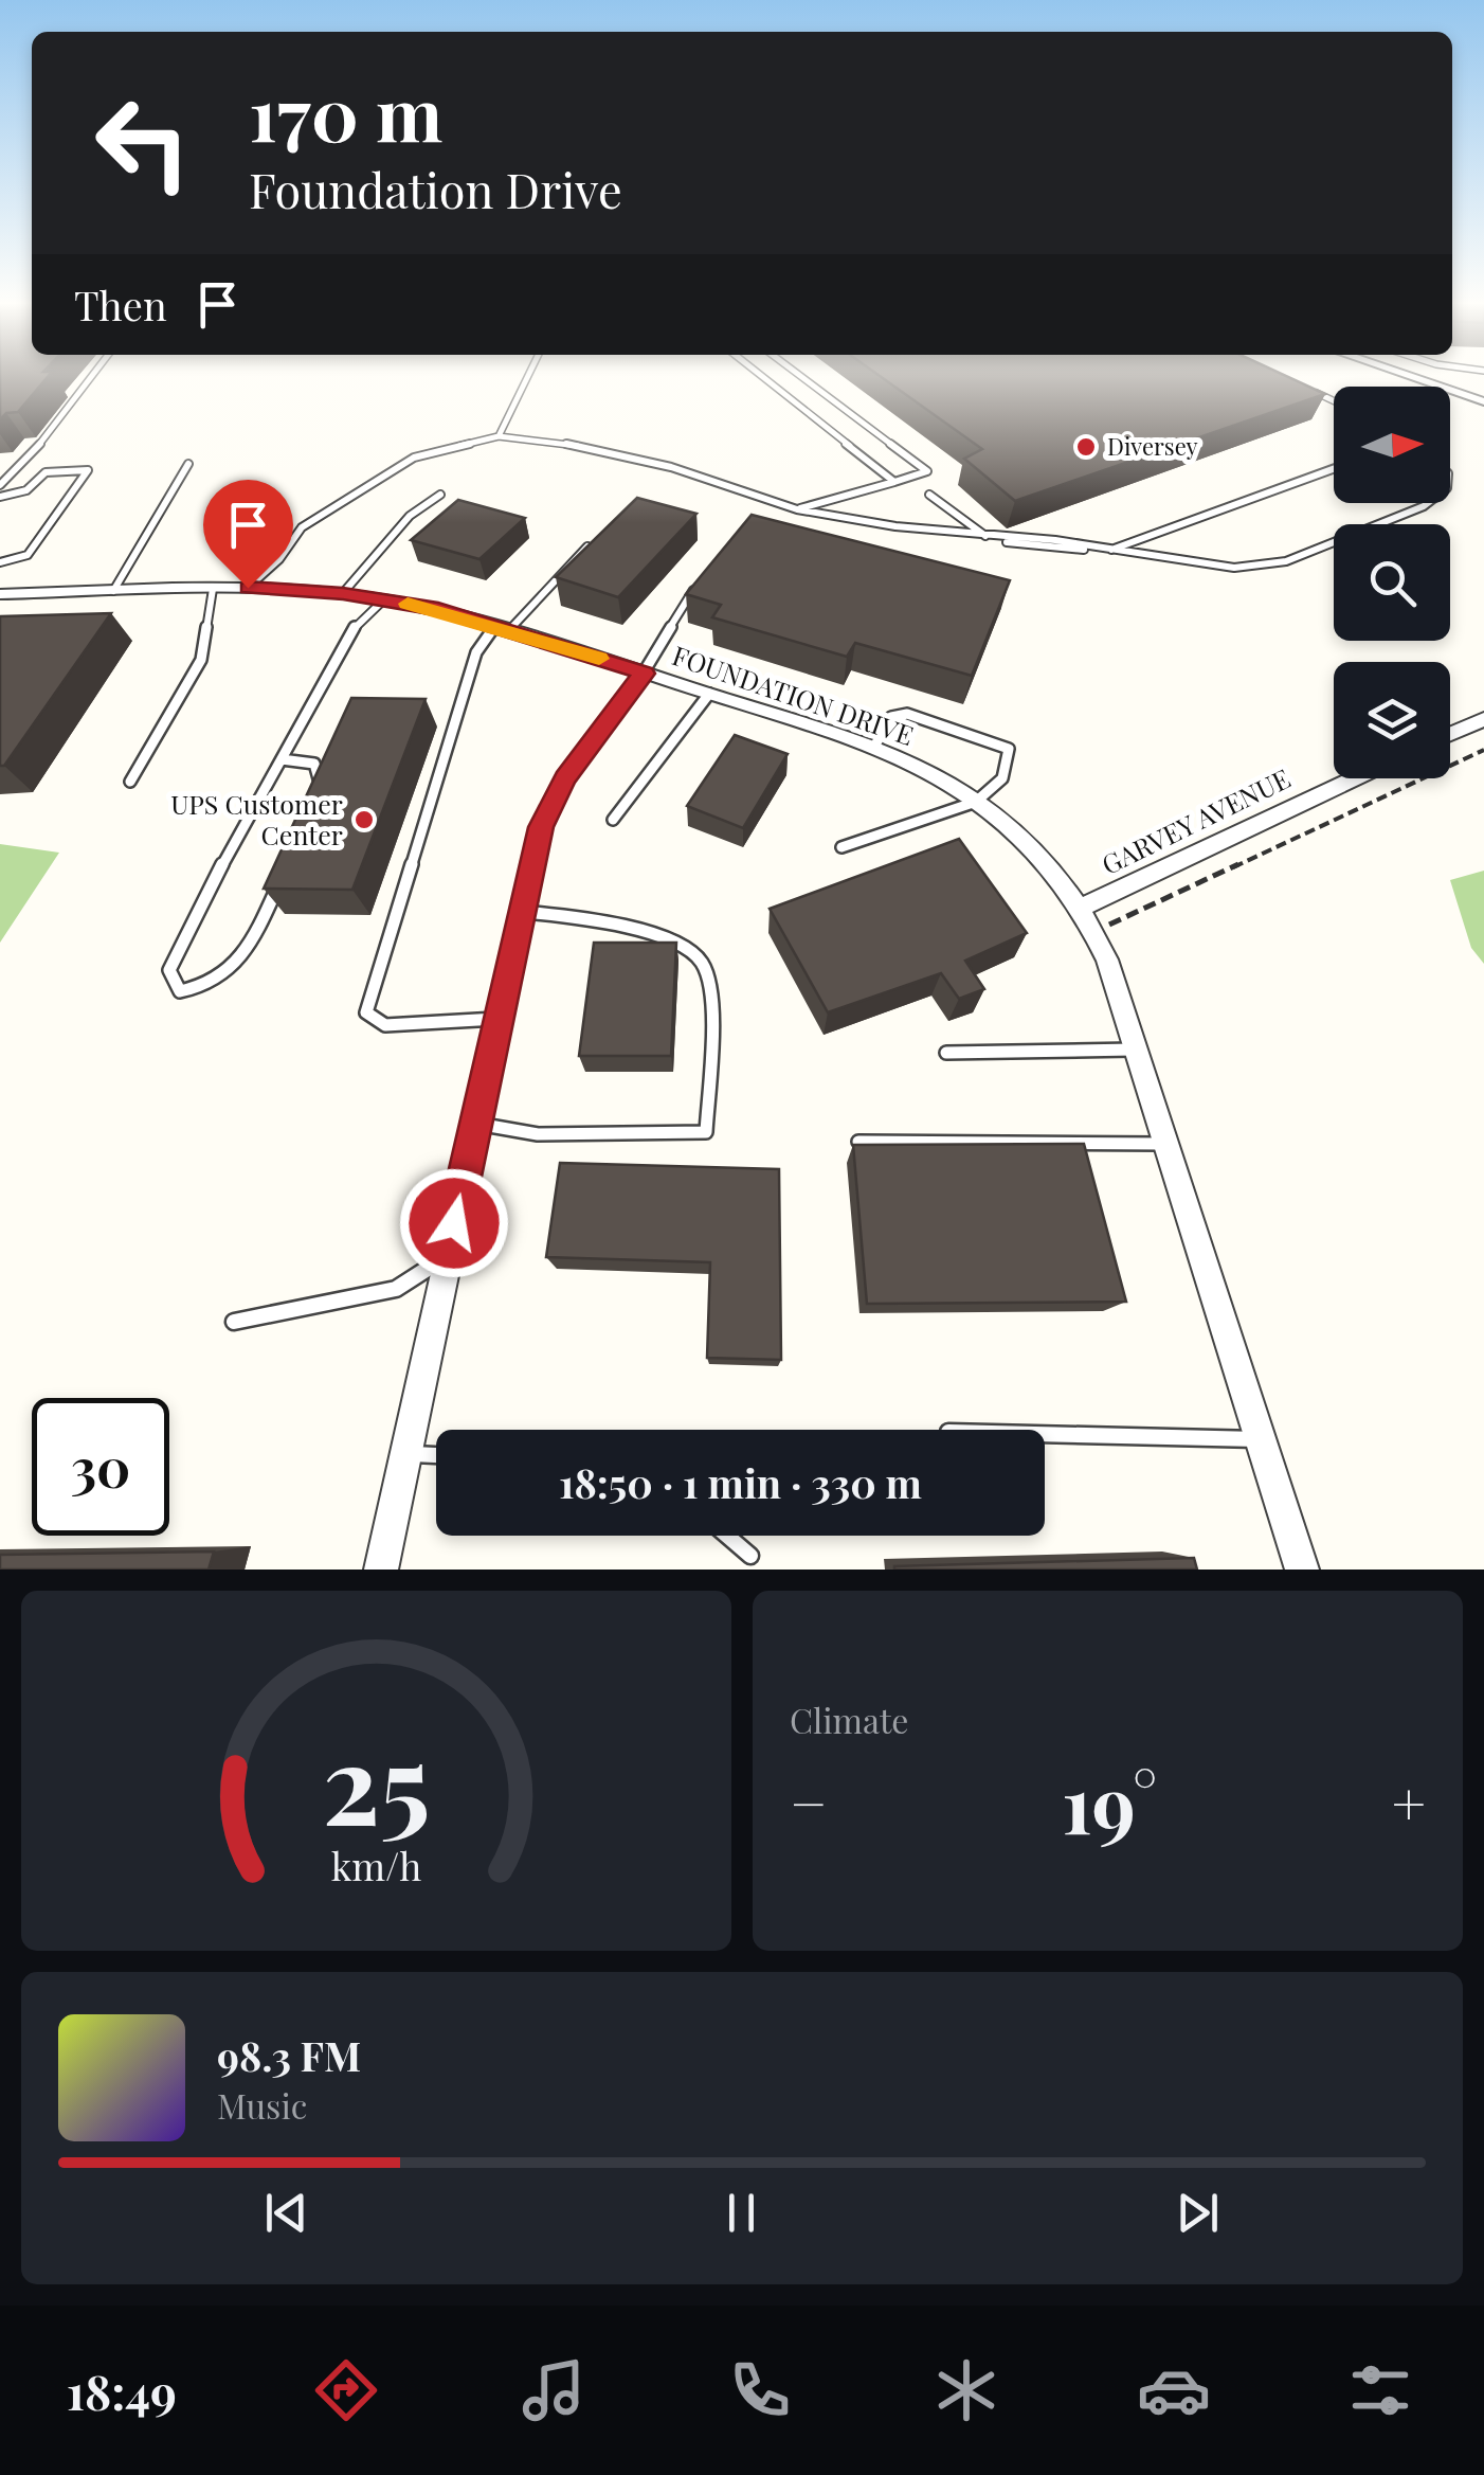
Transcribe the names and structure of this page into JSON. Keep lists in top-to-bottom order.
{
  "streets": {
    "street": ["FOUNDATION DRIVE", "GARVEY AVENUE"]
  },
  "crossings": [
    ["FOUNDATION DRIVE", "GARVEY AVENUE"]
  ],
  "places": ["Diversey", "UPS Customer Center"],
  "north": "right",
  "page": {
    "turn": ["170 m", "Foundation Drive"],
    "then": "Then",
    "limit": "30",
    "trip": "18:50 · 1 min · 330 m",
    "tile": "Climate",
    "heat": ["−", "19°", "+"],
    "song": ["98.3 FM", "Music"],
    "tabs": "18:49",
    "gauge": ["25", "km/h"]
  }
}
